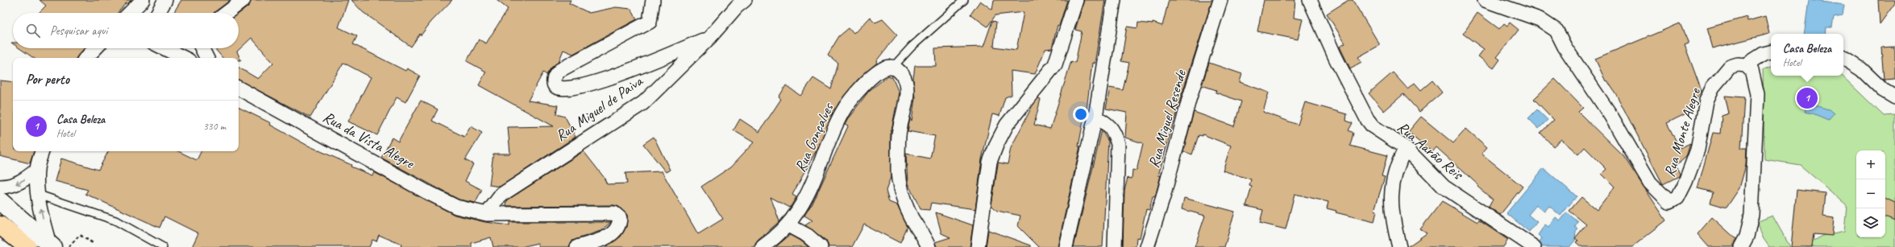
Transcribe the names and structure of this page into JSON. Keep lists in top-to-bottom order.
{
  "streets": {
    "street": [
      "Rua Miguel de Paiva",
      "Rua Miguel Resende",
      "Rua Monte Alegre",
      "Rua Gonçalves",
      "Rua da Vista Alegre",
      "Rua Aarão Reis"
    ]
  },
  "crossings": [
    ["Rua Miguel de Paiva", "Rua da Vista Alegre"]
  ],
  "page": {
    "search": "Pesquisar aqui",
    "popup": ["Casa Beleza", "Hotel"],
    "heading": "Por perto",
    "pins": "1",
    "list": [
      {
        "mark": "1",
        "name": "Casa Beleza",
        "note": "Hotel",
        "value": "330 m"
      }
    ],
    "map_buttons": ["+", "−"]
  }
}
